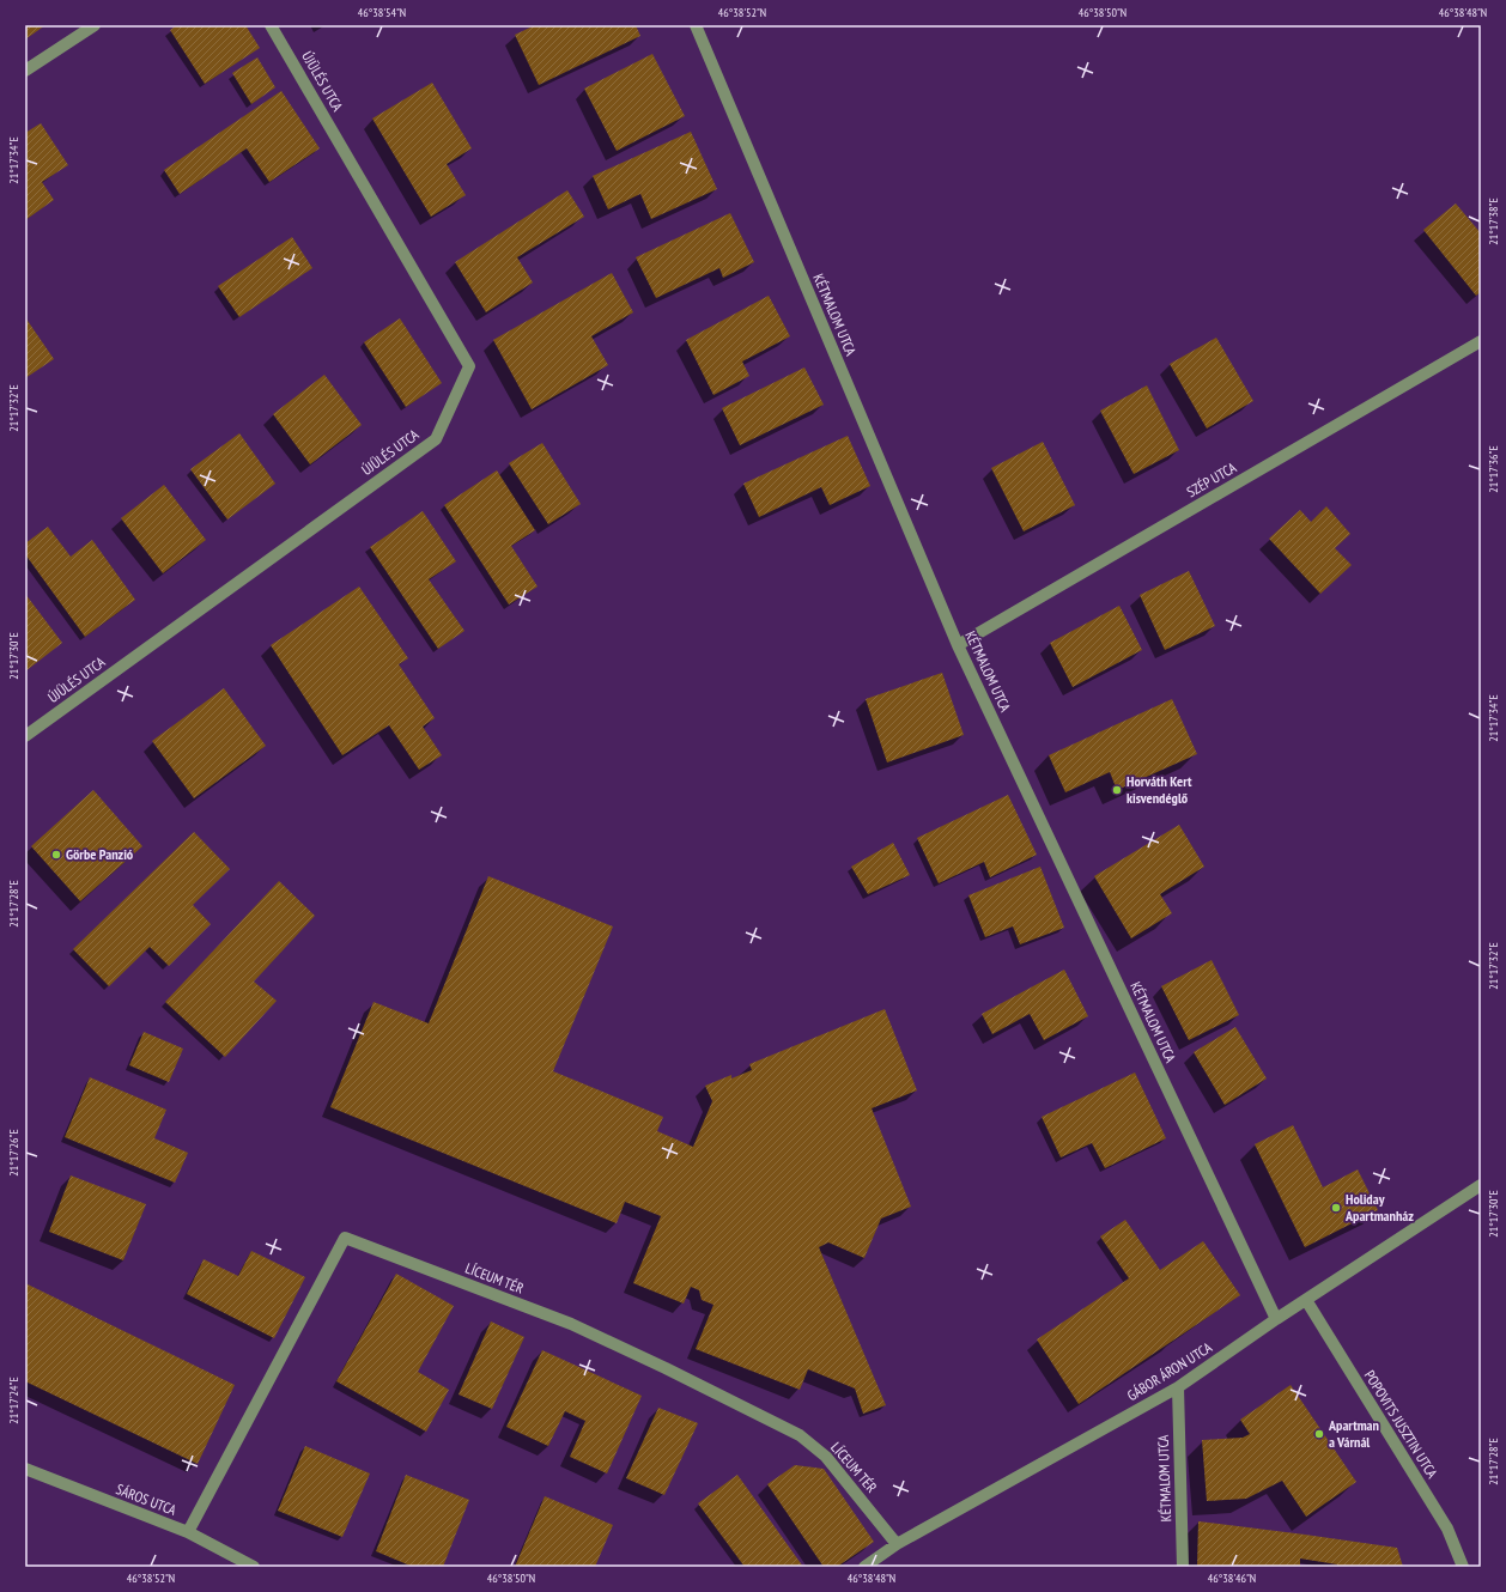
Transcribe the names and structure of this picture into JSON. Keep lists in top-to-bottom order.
{
  "streets": {
    "street": [
      "ÚJÜLÉS UTCA",
      "KÉTMALOM UTCA",
      "SZÉP UTCA",
      "LÍCEUM TÉR",
      "GÁBOR ÁRON UTCA",
      "POPOVITS JUSZTIN UTCA",
      "SÁROS UTCA"
    ]
  },
  "crossings": [
    ["KÉTMALOM UTCA", "SZÉP UTCA"],
    ["KÉTMALOM UTCA", "GÁBOR ÁRON UTCA"],
    ["LÍCEUM TÉR", "GÁBOR ÁRON UTCA"],
    ["LÍCEUM TÉR", "SÁROS UTCA"],
    ["GÁBOR ÁRON UTCA", "POPOVITS JUSZTIN UTCA"]
  ],
  "places": [
    "Horváth Kert kisvendéglő",
    "Görbe Panzió",
    "Holiday Apartmanház",
    "Apartman a Várnál"
  ],
  "coordinates": [
    "46°38'54\"N",
    "46°38'52\"N",
    "46°38'50\"N",
    "46°38'48\"N",
    "21°17'34\"E",
    "21°17'38\"E",
    "21°17'32\"E",
    "21°17'36\"E",
    "21°17'30\"E",
    "21°17'28\"E",
    "21°17'26\"E",
    "21°17'24\"E",
    "46°38'46\"N"
  ]
}
